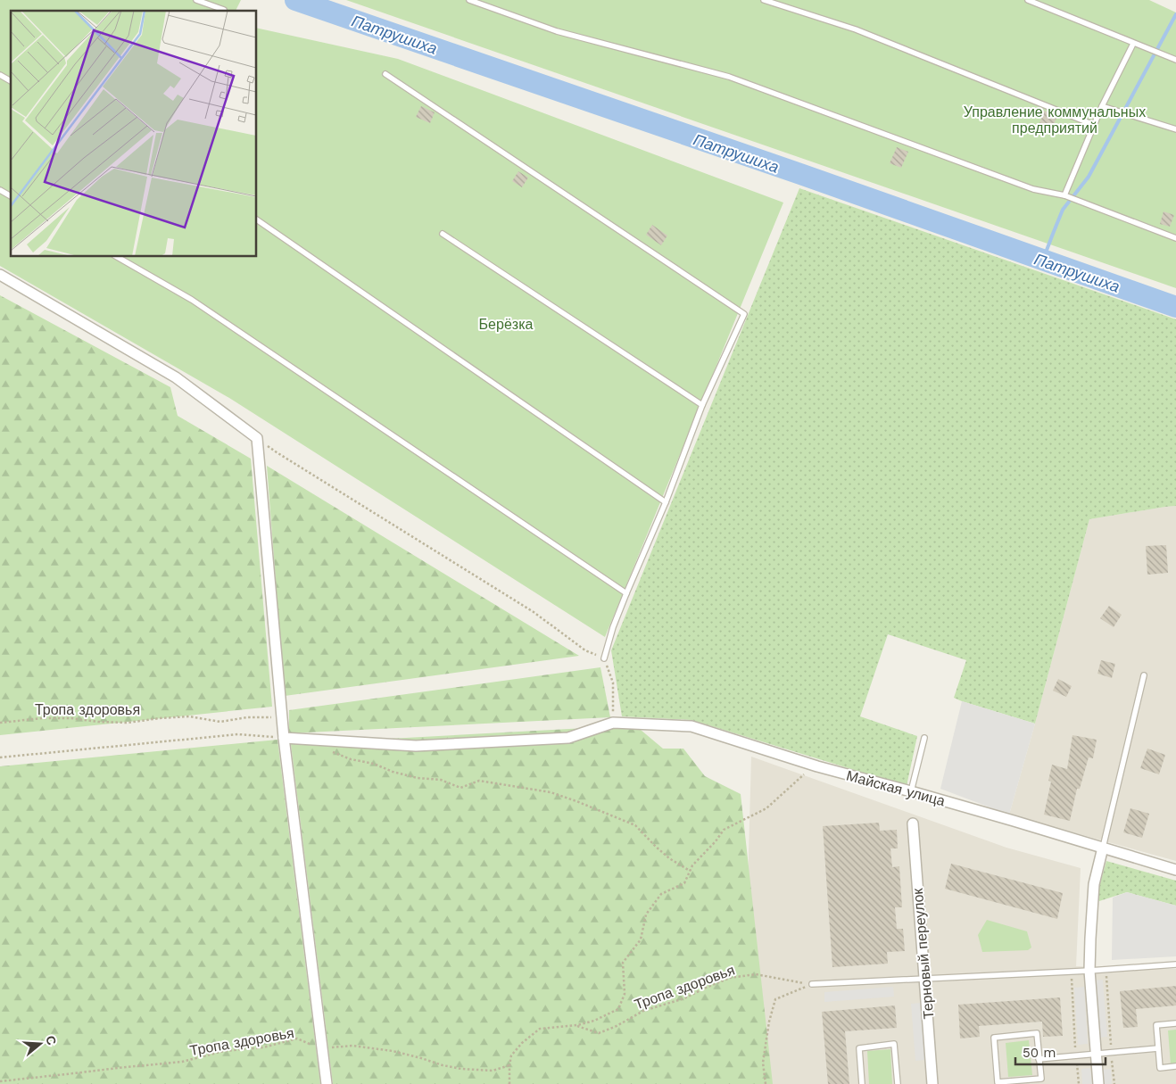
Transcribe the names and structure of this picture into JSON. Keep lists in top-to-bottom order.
{
  "streets": {
    "street": ["Майская улица", "Терновый переулок"],
    "path": ["Тропа здоровья"]
  },
  "crossings": [
    ["Тропа здоровья", "Майская улица"]
  ],
  "water": ["Патрушиха"],
  "parks": ["Управление коммунальных предприятий", "Берёзка"],
  "scale_bar": "50 m",
  "north": "right"
}
